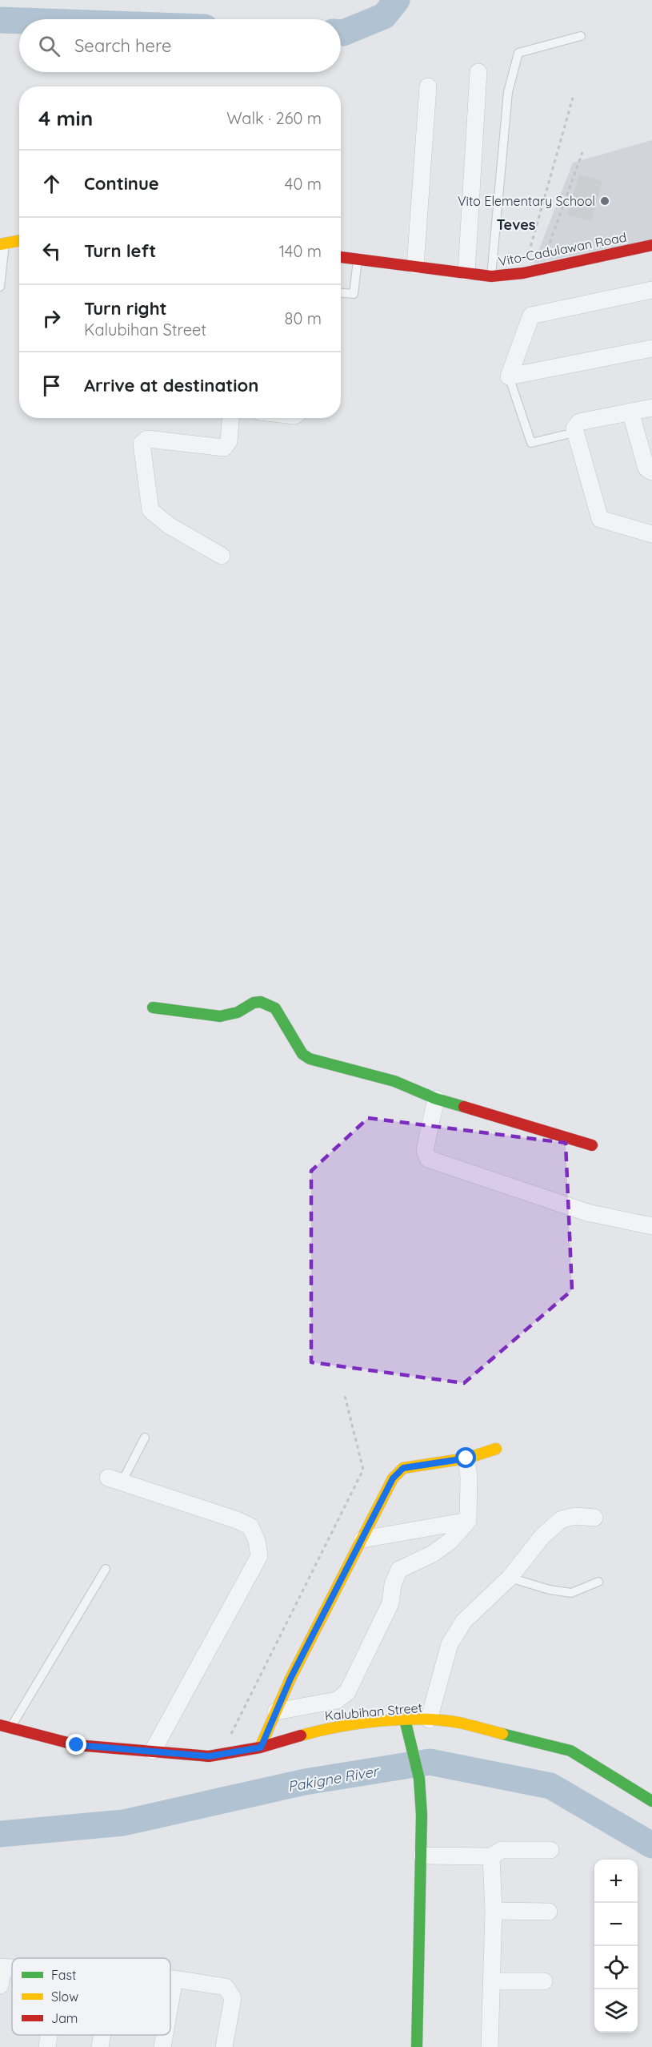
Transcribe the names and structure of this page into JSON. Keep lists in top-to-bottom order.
{
  "streets": {
    "street": ["Vito-Cadulawan Road", "Kalubihan Street"]
  },
  "districts": ["Teves"],
  "water": ["Pakigne River"],
  "places": ["Vito Elementary School"],
  "legend": ["Fast", "Slow", "Jam"],
  "page": {
    "search": "Search here",
    "heading": ["4 min", "Walk · 260 m"],
    "list": [
      ["Continue", "40 m"],
      ["Turn left", "140 m"],
      ["Turn right", "Kalubihan Street", "80 m"],
      "Arrive at destination"
    ],
    "map_buttons": ["+", "−"]
  }
}
